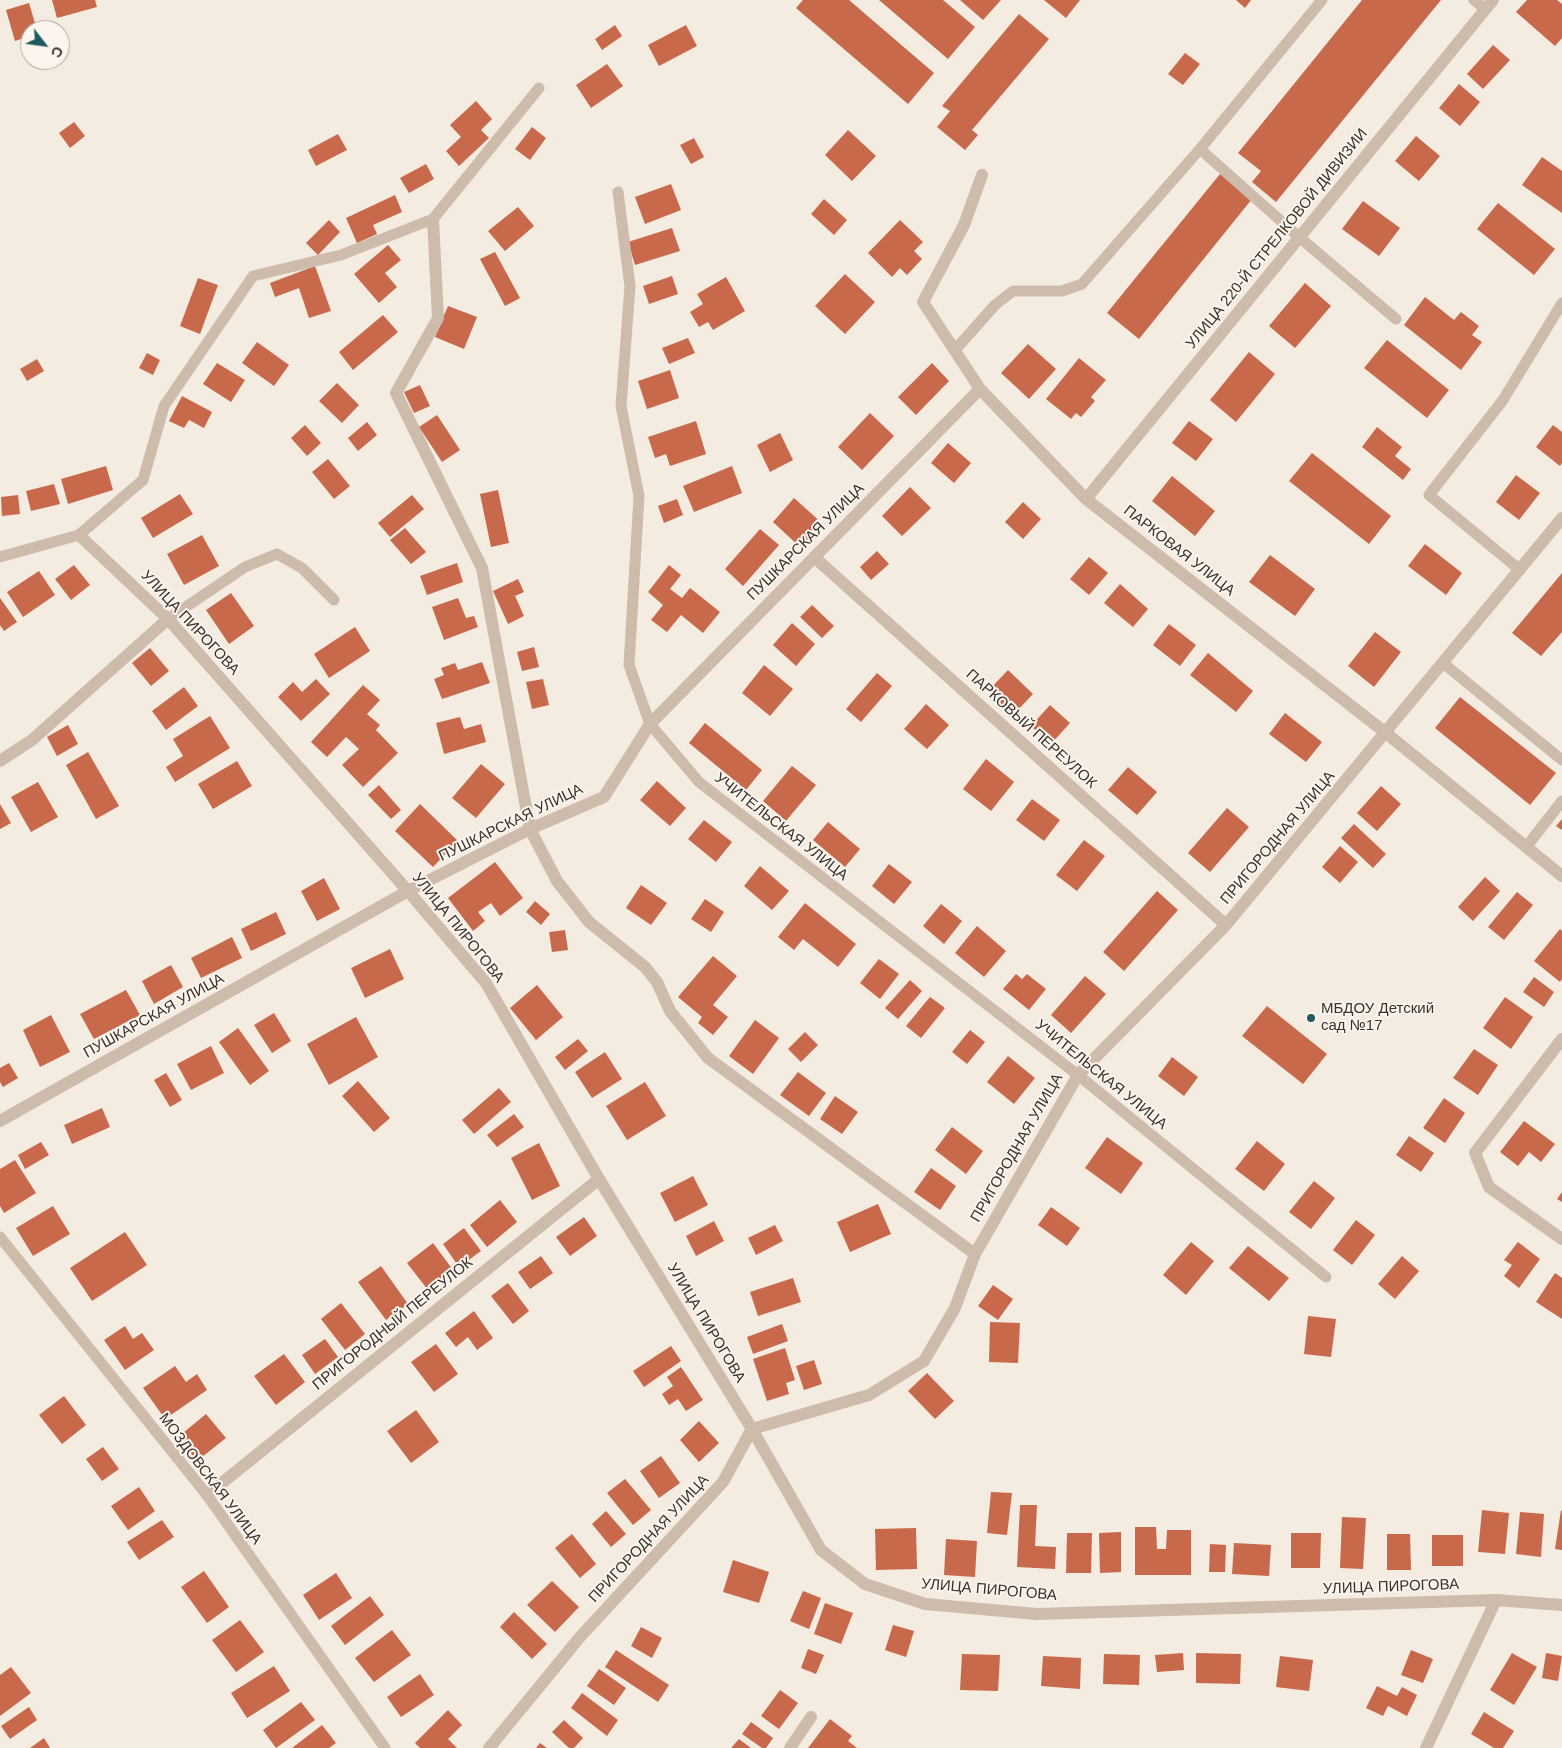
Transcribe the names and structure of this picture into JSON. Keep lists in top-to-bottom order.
{
  "streets": {
    "street": [
      "УЛИЦА 220-Й СТРЕЛКОВОЙ ДИВИЗИИ",
      "ПУШКАРСКАЯ УЛИЦА",
      "ПАРКОВАЯ УЛИЦА",
      "УЛИЦА ПИРОГОВА",
      "ПАРКОВЫЙ ПЕРЕУЛОК",
      "ПРИГОРОДНАЯ УЛИЦА",
      "ПРИГОРОДНЫЙ ПЕРЕУЛОК"
    ],
    "lane": ["УЧИТЕЛЬСКАЯ УЛИЦА", "МОЗДОВСКАЯ УЛИЦА"]
  },
  "crossings": [
    ["УЛИЦА 220-Й СТРЕЛКОВОЙ ДИВИЗИИ", "ПАРКОВАЯ УЛИЦА"],
    ["ПУШКАРСКАЯ УЛИЦА", "ПАРКОВАЯ УЛИЦА"],
    ["ПУШКАРСКАЯ УЛИЦА", "УЛИЦА ПИРОГОВА"],
    ["ПУШКАРСКАЯ УЛИЦА", "ПАРКОВЫЙ ПЕРЕУЛОК"],
    ["ПУШКАРСКАЯ УЛИЦА", "УЧИТЕЛЬСКАЯ УЛИЦА"],
    ["ПАРКОВАЯ УЛИЦА", "ПРИГОРОДНАЯ УЛИЦА"],
    ["УЛИЦА ПИРОГОВА", "ПРИГОРОДНАЯ УЛИЦА"],
    ["УЛИЦА ПИРОГОВА", "ПРИГОРОДНЫЙ ПЕРЕУЛОК"],
    ["ПАРКОВЫЙ ПЕРЕУЛОК", "ПРИГОРОДНАЯ УЛИЦА"],
    ["УЧИТЕЛЬСКАЯ УЛИЦА", "ПРИГОРОДНАЯ УЛИЦА"],
    ["ПРИГОРОДНЫЙ ПЕРЕУЛОК", "МОЗДОВСКАЯ УЛИЦА"]
  ],
  "places": ["МБДОУ Детский сад №17"],
  "north": "bottom right"
}
